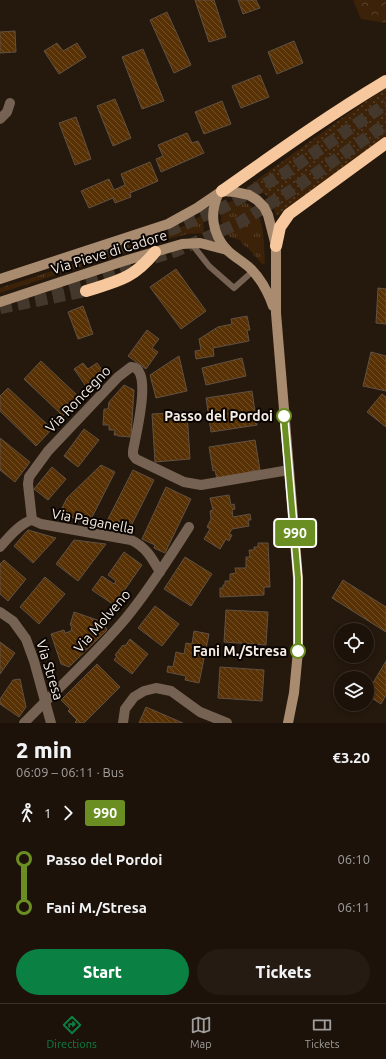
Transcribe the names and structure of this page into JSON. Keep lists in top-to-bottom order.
{
  "streets": {
    "street": [
      "Via Pieve di Cadore",
      "Via Roncegno",
      "Via Paganella",
      "Via Molveno",
      "Via Stresa"
    ]
  },
  "crossings": [
    ["Via Roncegno", "Via Paganella"],
    ["Via Paganella", "Via Molveno"],
    ["Via Molveno", "Via Stresa"]
  ],
  "places": ["Passo del Pordoi", "Fani M./Stresa"],
  "lines": ["bus line 990"],
  "page": {
    "on_map": "990",
    "heading": ["2 min", "06:09 – 06:11 · Bus", "€3.20"],
    "legs": ["1", "990"],
    "list": [
      {
        "name": "Passo del Pordoi",
        "value": "06:10"
      },
      {
        "name": "Fani M./Stresa",
        "value": "06:11"
      }
    ],
    "buttons": ["Start", "Tickets"],
    "tabs": ["Directions", "Map", "Tickets"]
  }
}
